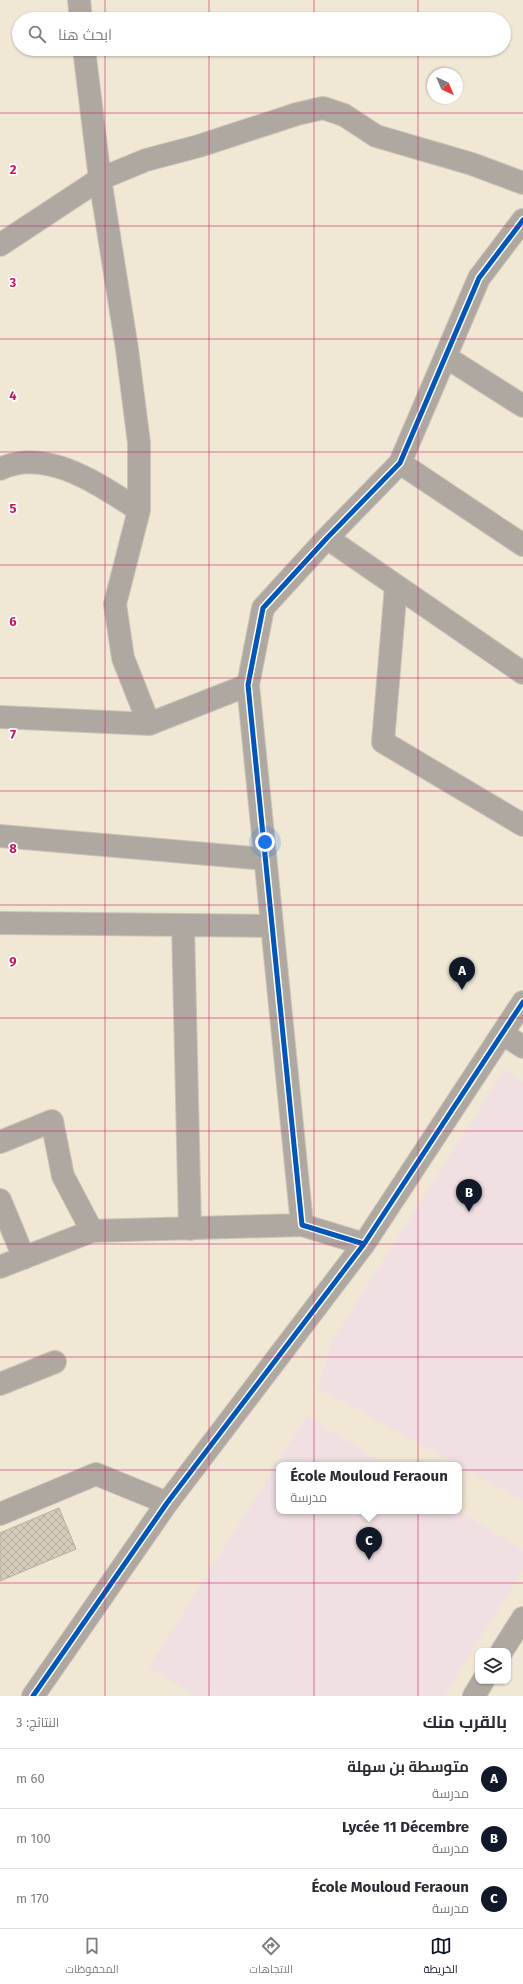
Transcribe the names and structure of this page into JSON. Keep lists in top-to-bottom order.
{
  "north": "bottom right",
  "page": {
    "search": "ابحث هنا",
    "pins": ["A", "B", "C"],
    "popup": ["École Mouloud Feraoun", "مدرسة"],
    "heading": ["بالقرب منك", "النتائج: 3"],
    "list": [
      {
        "mark": "A",
        "name": "متوسطة بن سهلة",
        "note": "مدرسة",
        "value": "60 m"
      },
      {
        "mark": "B",
        "name": "Lycée 11 Décembre",
        "note": "مدرسة",
        "value": "100 m"
      },
      {
        "mark": "C",
        "name": "École Mouloud Feraoun",
        "note": "مدرسة",
        "value": "170 m"
      }
    ],
    "nav": ["الخريطة", "الاتجاهات", "المحفوظات"]
  },
  "grid": {
    "rows": [
      "2",
      "3",
      "4",
      "5",
      "6",
      "7",
      "8",
      "9"
    ]
  }
}
